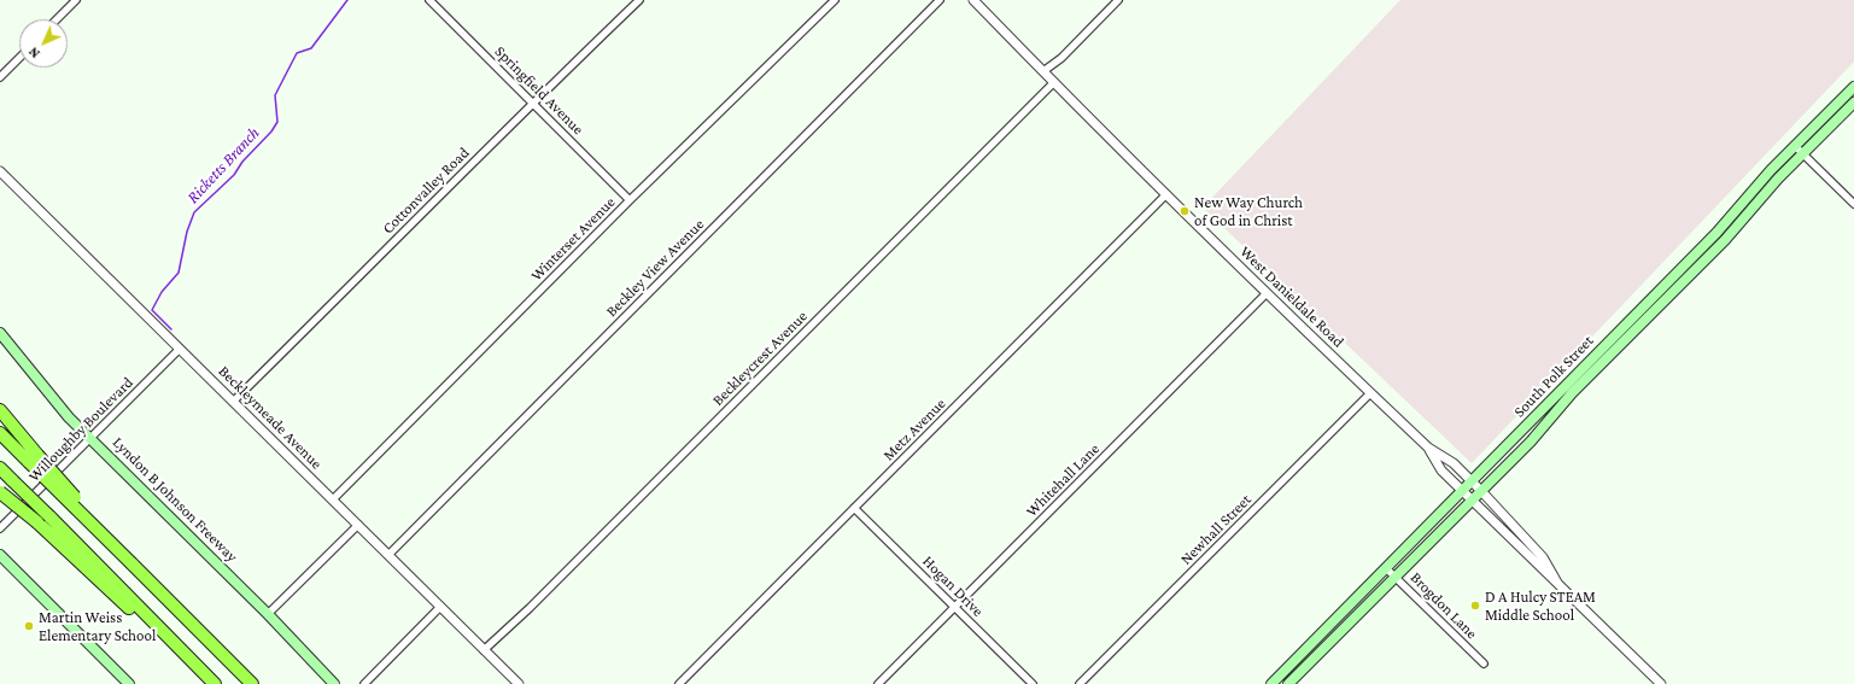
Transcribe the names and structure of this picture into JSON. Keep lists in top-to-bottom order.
{
  "streets": {
    "main road": ["South Polk Street", "Lyndon B Johnson Freeway"],
    "street": [
      "Springfield Avenue",
      "Cottonvalley Road",
      "Winterset Avenue",
      "Beckley View Avenue",
      "West Danieldale Road",
      "Beckleycrest Avenue",
      "Beckleymeade Avenue",
      "Willoughby Boulevard",
      "Metz Avenue",
      "Whitehall Lane",
      "Newhall Street",
      "Hogan Drive",
      "Brogdon Lane"
    ]
  },
  "crossings": [
    ["Springfield Avenue", "Cottonvalley Road"],
    ["Springfield Avenue", "Winterset Avenue"],
    ["Cottonvalley Road", "Beckleymeade Avenue"],
    ["Winterset Avenue", "Beckleymeade Avenue"],
    ["Beckley View Avenue", "Beckleymeade Avenue"],
    ["West Danieldale Road", "Beckleycrest Avenue"],
    ["West Danieldale Road", "South Polk Street"],
    ["West Danieldale Road", "Metz Avenue"],
    ["West Danieldale Road", "Whitehall Lane"],
    ["West Danieldale Road", "Newhall Street"],
    ["Beckleycrest Avenue", "Beckleymeade Avenue"],
    ["South Polk Street", "Brogdon Lane"],
    ["Beckleymeade Avenue", "Willoughby Boulevard"],
    ["Willoughby Boulevard", "Lyndon B Johnson Freeway"],
    ["Metz Avenue", "Hogan Drive"],
    ["Whitehall Lane", "Hogan Drive"]
  ],
  "water": ["Ricketts Branch"],
  "places": ["New Way Church of God in Christ", "D A Hulcy STEAM Middle School", "Martin Weiss Elementary School"],
  "north": "bottom left"
}
